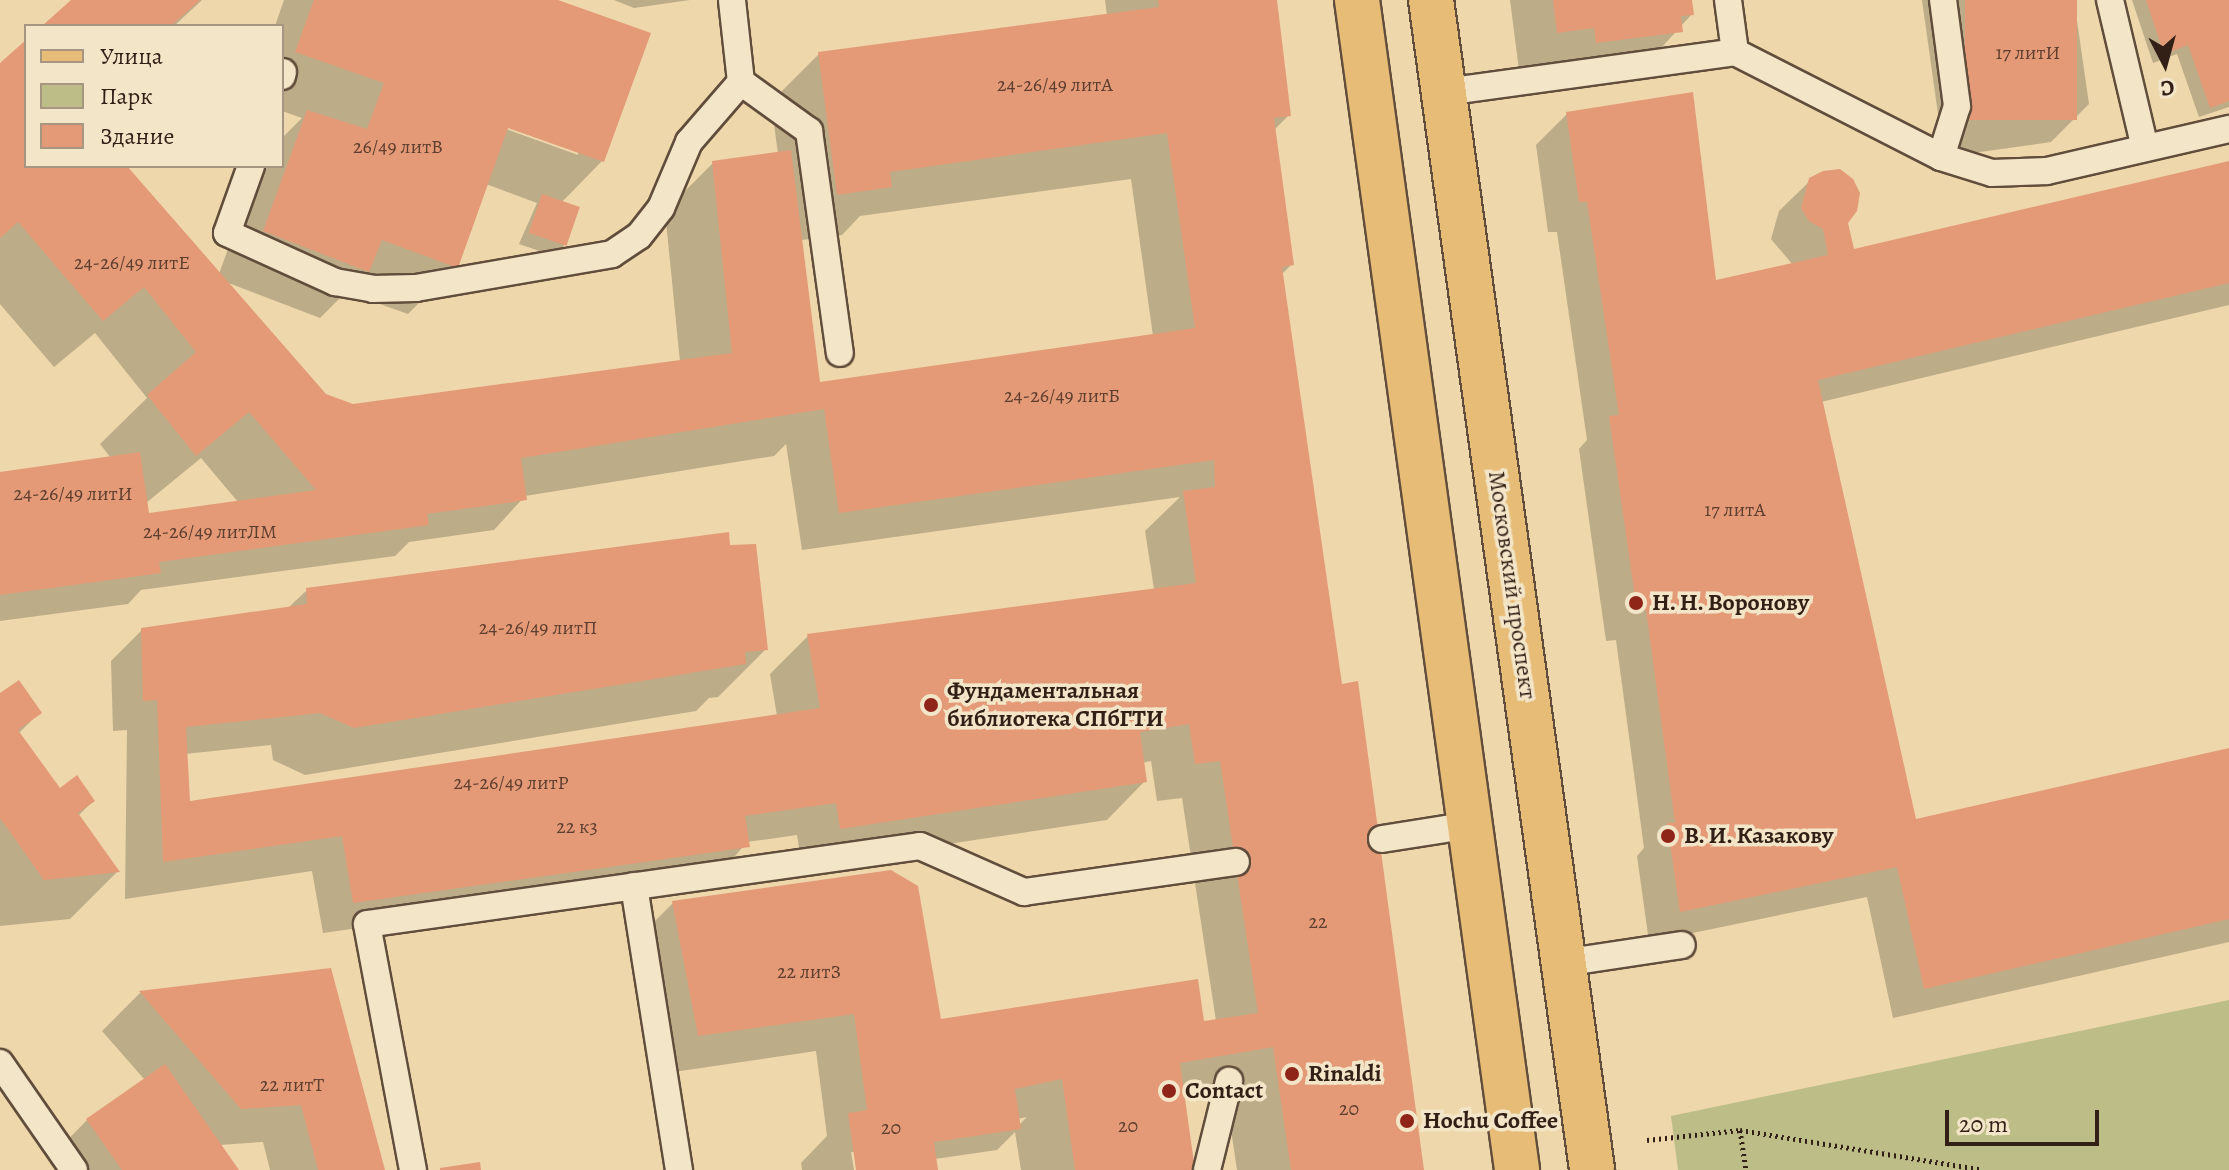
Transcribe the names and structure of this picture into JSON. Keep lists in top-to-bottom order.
{
  "streets": {
    "main road": ["Московский проспект"]
  },
  "places": [
    "Н. Н. Воронову",
    "Фундаментальная библиотека СПбГТИ",
    "В. И. Казакову",
    "Rinaldi",
    "Contact",
    "Hochu Coffee"
  ],
  "house_numbers": [
    "17 литИ",
    "24-26/49 литА",
    "26/49 литВ",
    "24-26/49 литЕ",
    "24-26/49 литБ",
    "24-26/49 литИ",
    "17 литА",
    "24-26/49 литЛМ",
    "24-26/49 литП",
    "24-26/49 литР",
    "22 к3",
    "22",
    "22 литЗ",
    "22 литТ",
    "20",
    "20",
    "20"
  ],
  "legend": ["Улица", "Парк", "Здание"],
  "scale_bar": "20 m",
  "north": "bottom"
}
